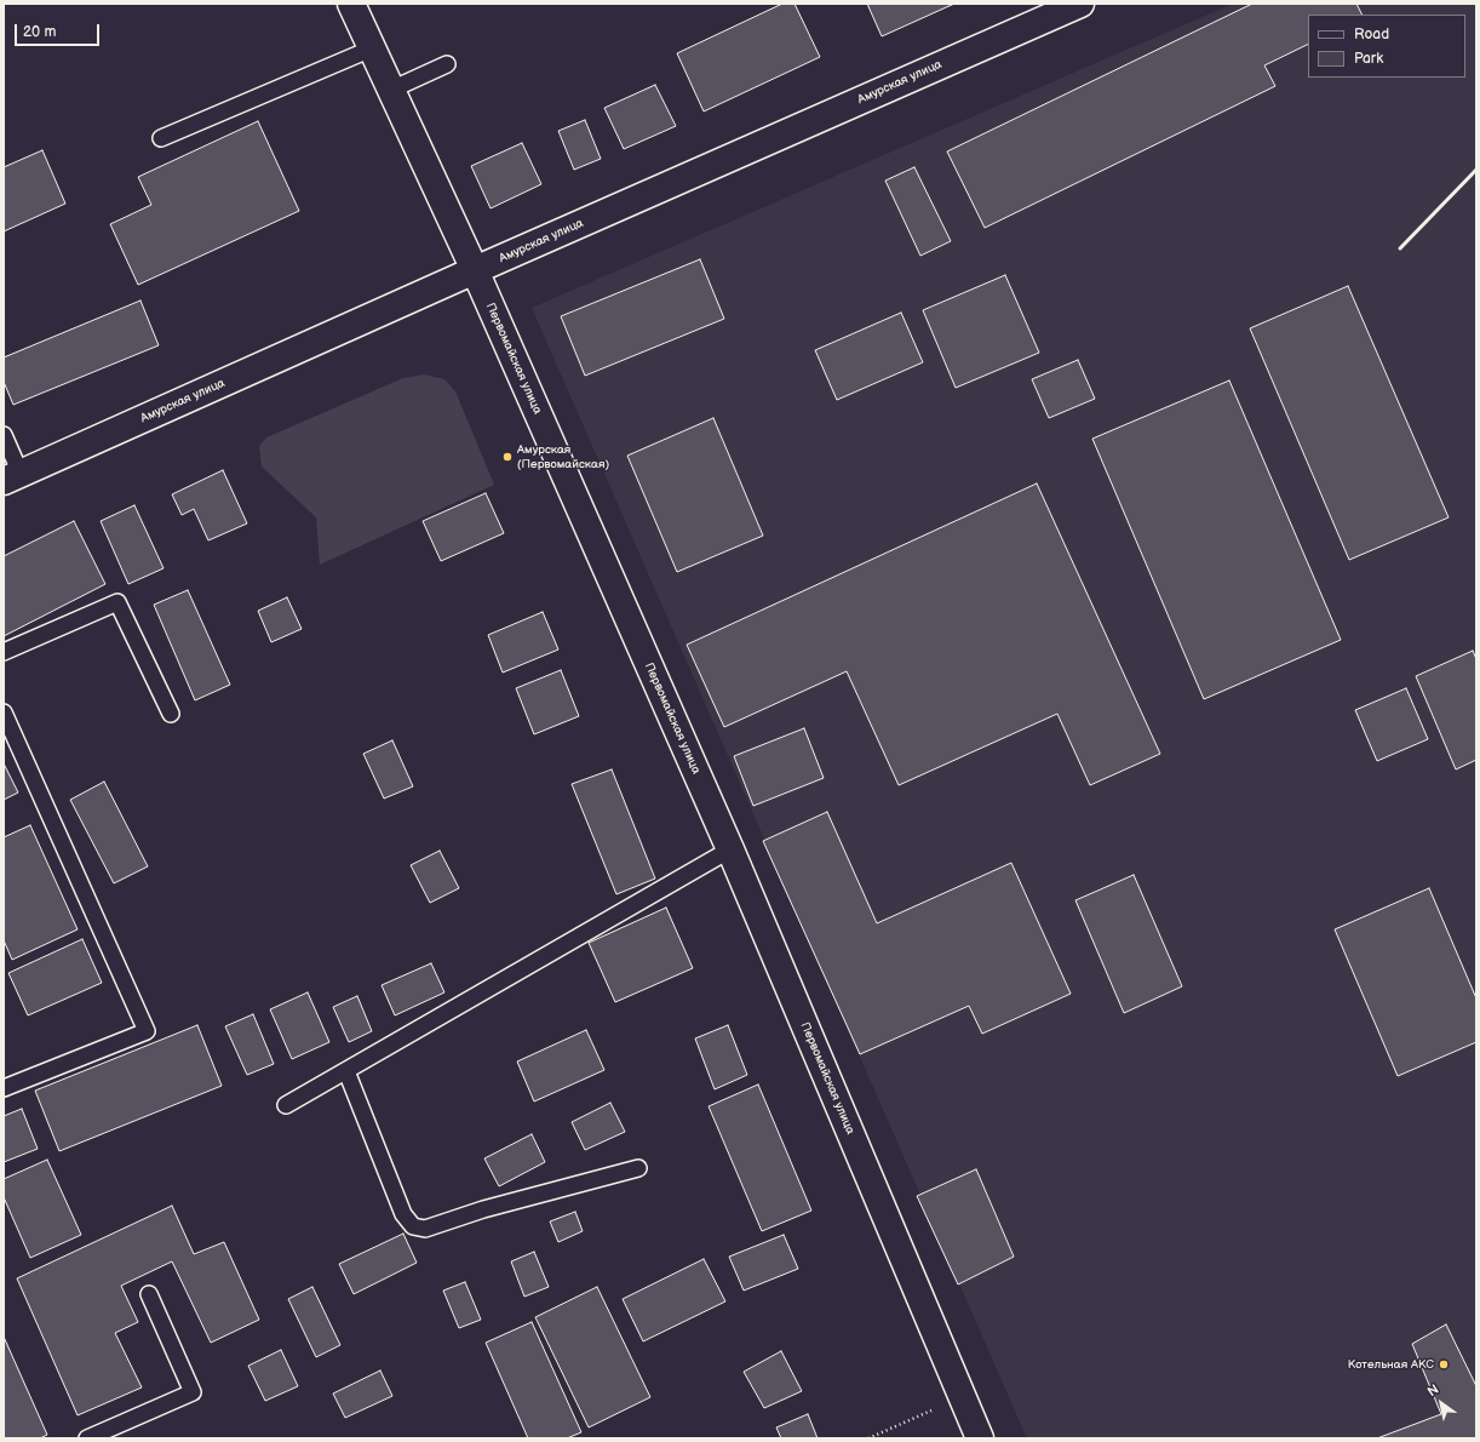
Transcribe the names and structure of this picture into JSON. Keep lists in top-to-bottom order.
{
  "streets": {
    "street": ["Амурская улица", "Первомайская улица"]
  },
  "crossings": [
    ["Амурская улица", "Первомайская улица"]
  ],
  "places": ["Амурская (Первомайская)", "Котельная АКС"],
  "legend": ["Road", "Park"],
  "scale_bar": "20 m",
  "north": "top left"
}
